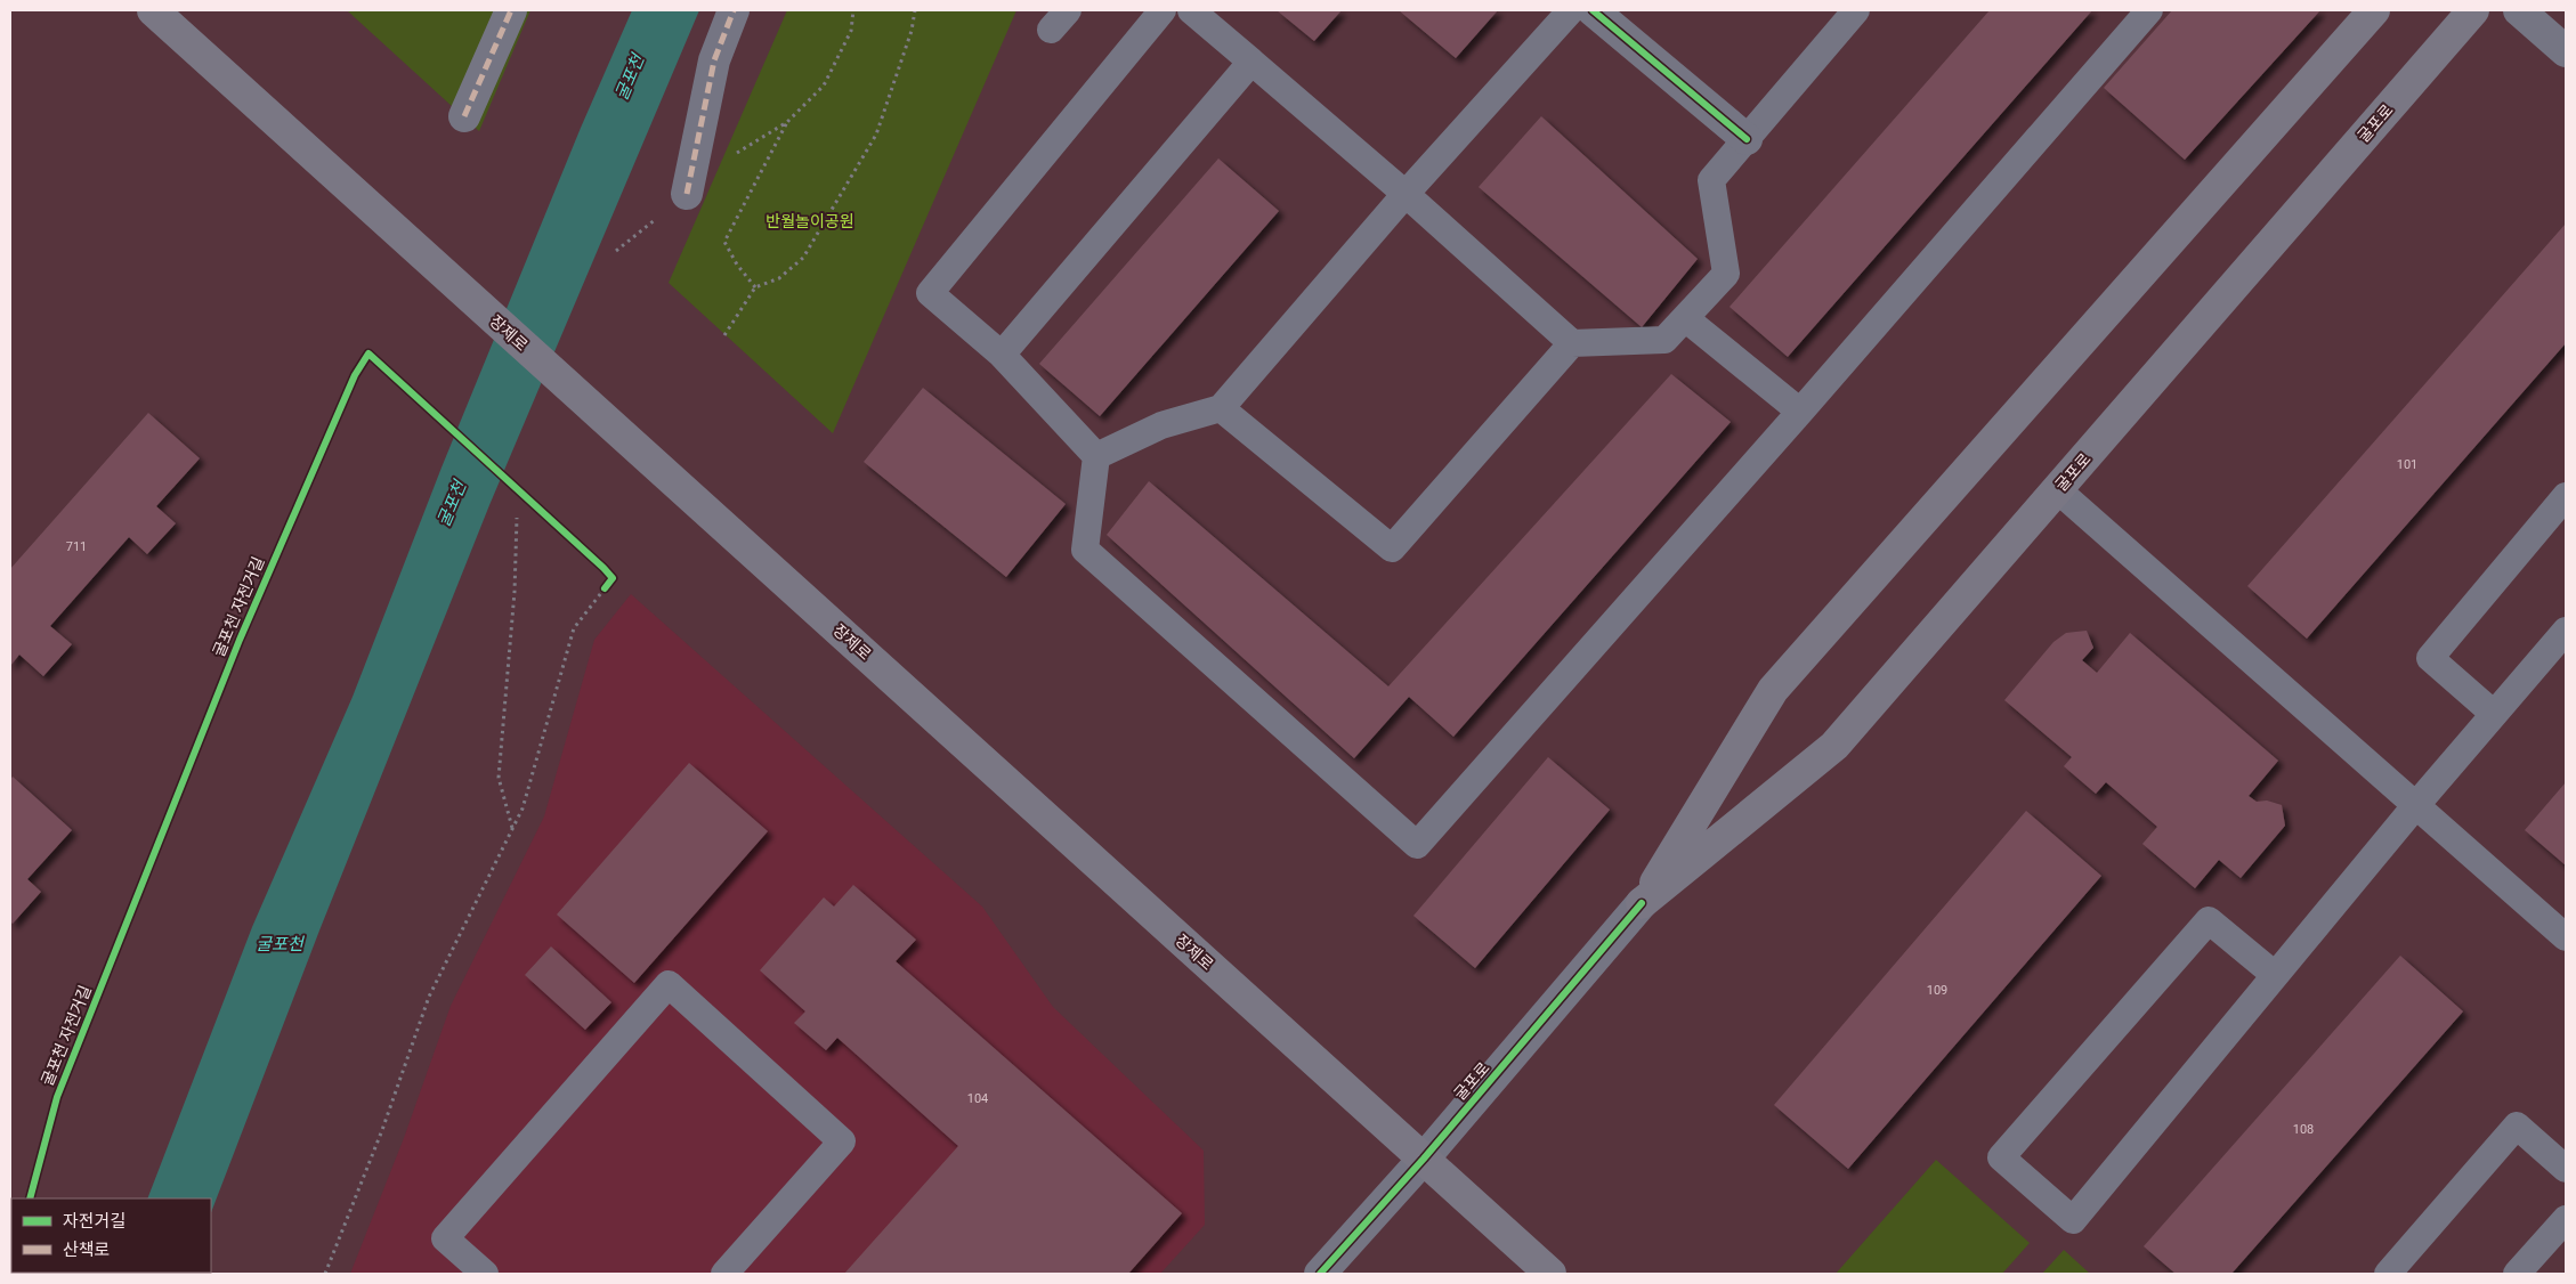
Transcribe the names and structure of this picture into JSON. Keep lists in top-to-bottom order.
{
  "streets": {
    "main road": ["굴포로", "장제로"],
    "cycle path": ["굴포천 자전거길"]
  },
  "crossings": [
    ["굴포로", "장제로"]
  ],
  "water": ["굴포천"],
  "parks": ["반월놀이공원"],
  "house_numbers": [
    "101",
    "711",
    "109",
    "104",
    "108"
  ],
  "legend": ["자전거길", "산책로"]
}
